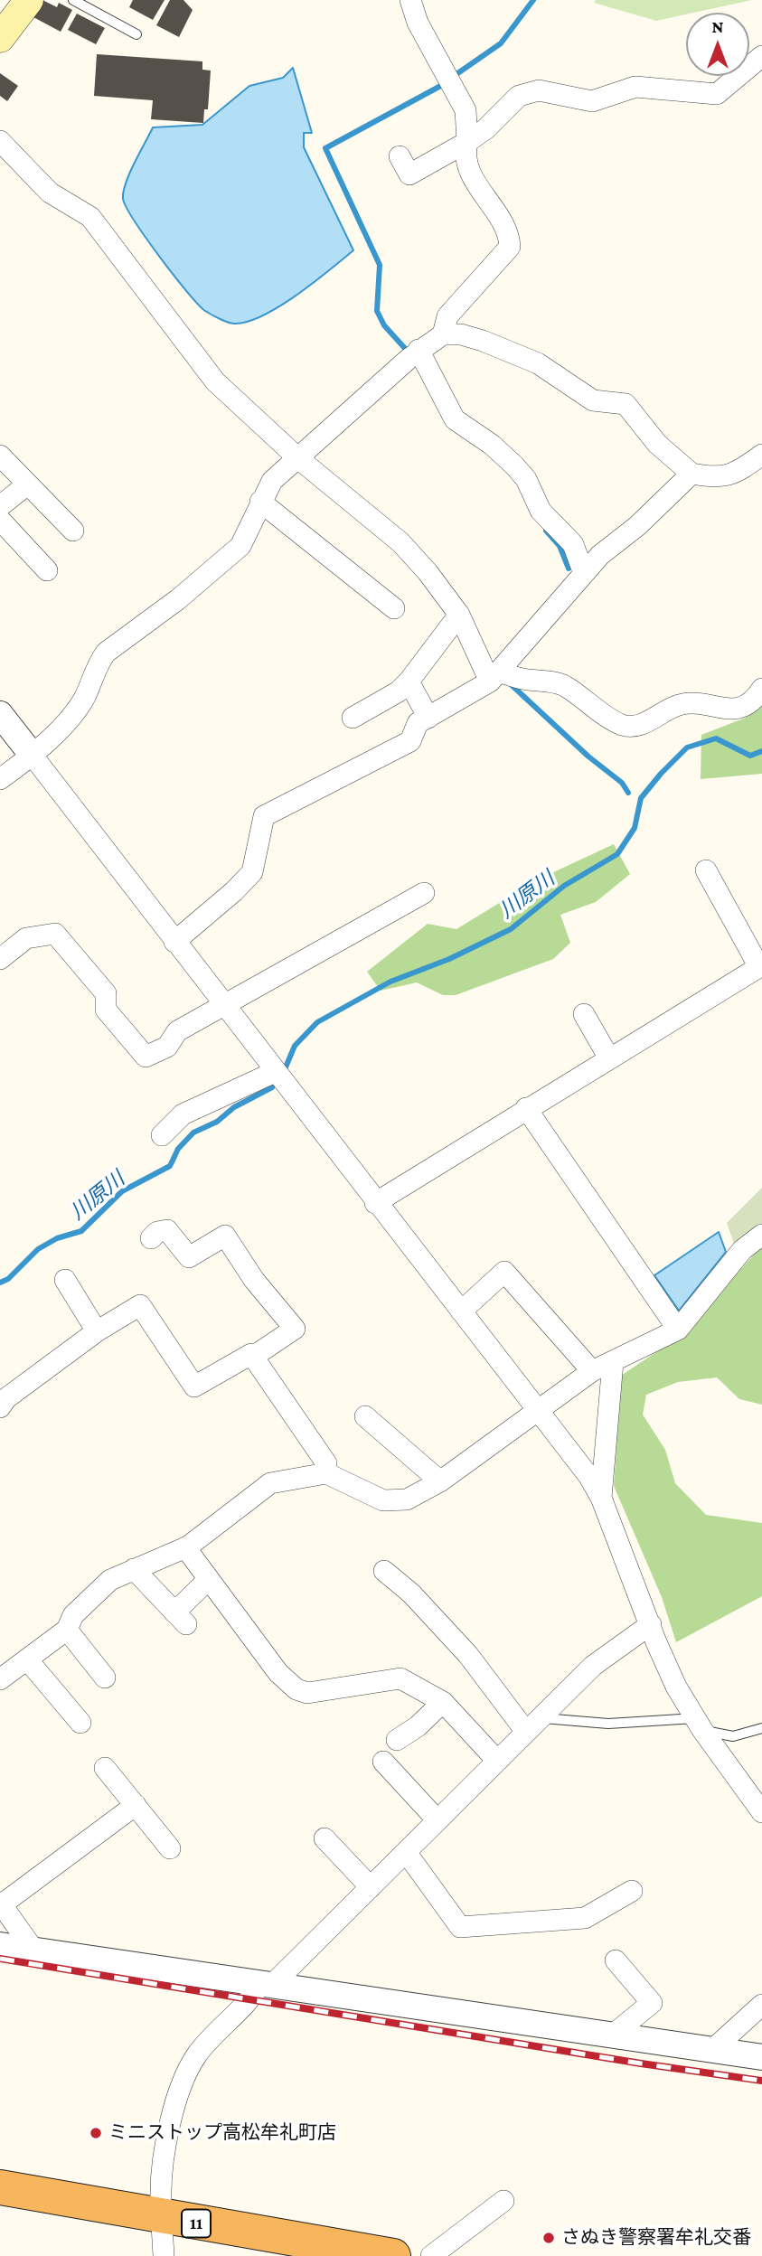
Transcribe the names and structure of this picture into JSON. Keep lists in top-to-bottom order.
{
  "streets": {
    "highway": ["11"]
  },
  "water": ["川原川"],
  "places": ["ミニストップ高松牟礼町店", "さぬき警察署牟礼交番"],
  "north": "top"
}
